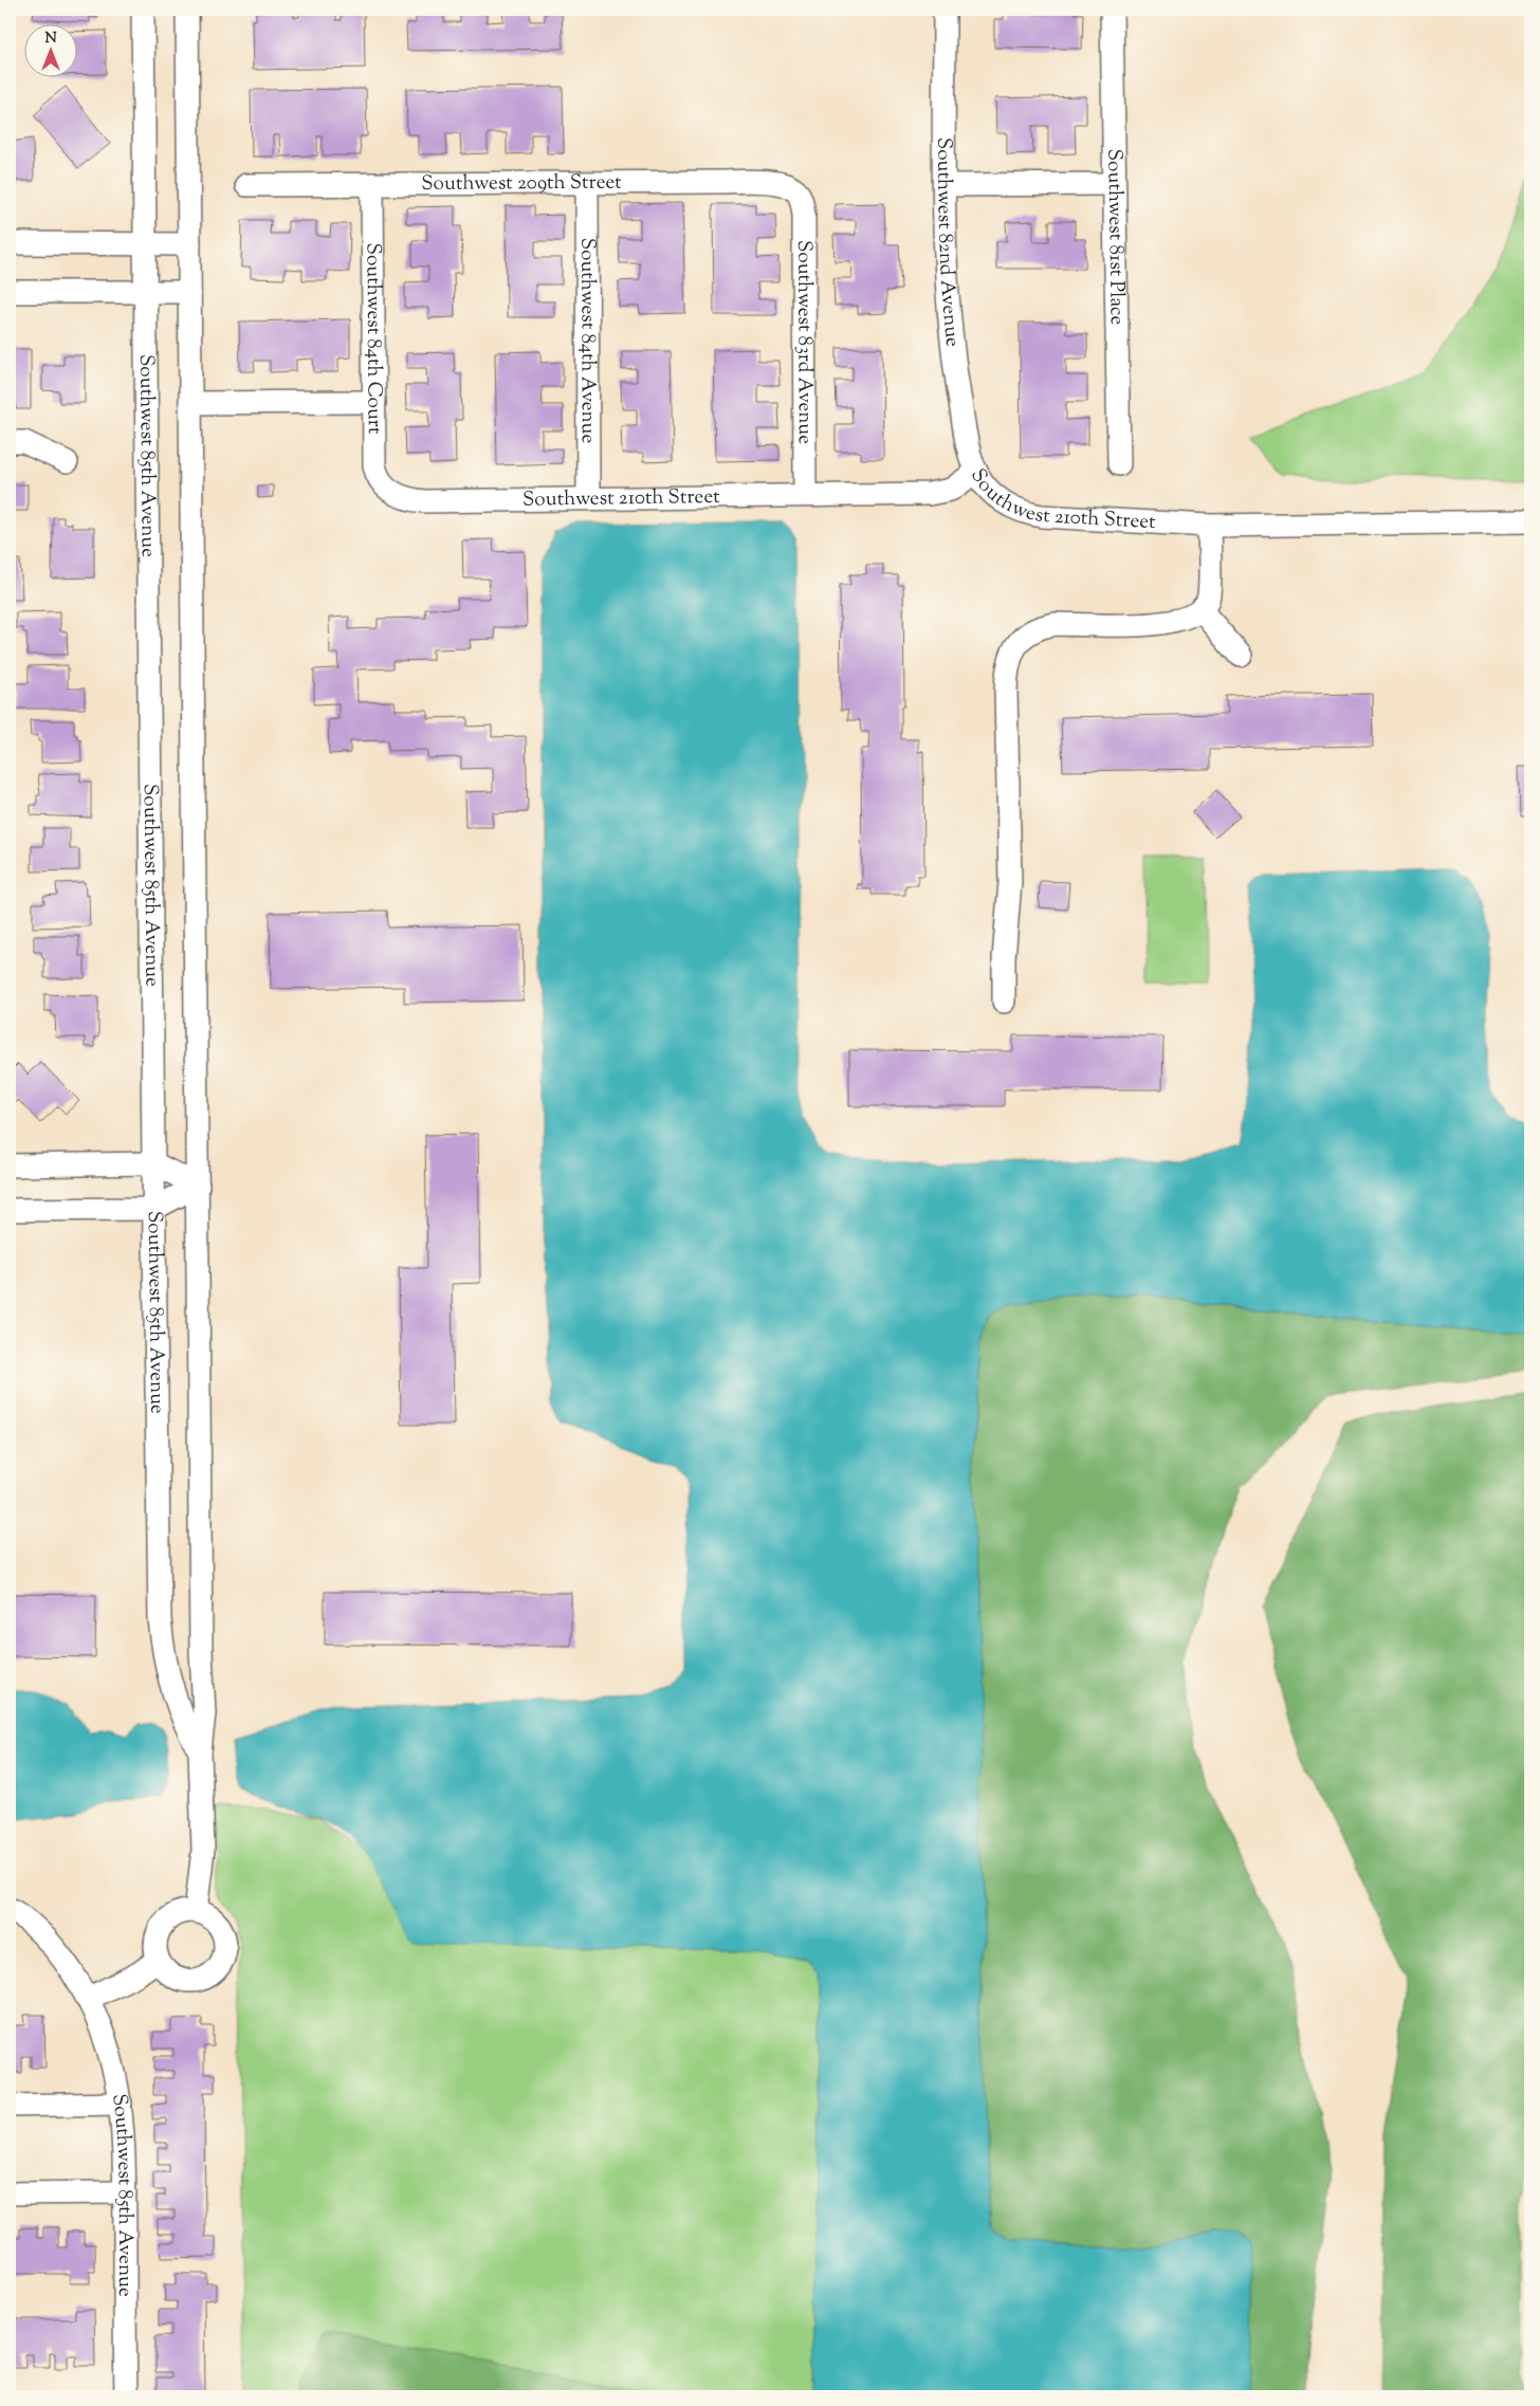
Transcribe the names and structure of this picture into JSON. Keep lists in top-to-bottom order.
{
  "streets": {
    "street": [
      "Southwest 209th Street",
      "Southwest 81st Place",
      "Southwest 82nd Avenue",
      "Southwest 84th Court",
      "Southwest 84th Avenue",
      "Southwest 83rd Avenue",
      "Southwest 85th Avenue",
      "Southwest 210th Street"
    ]
  },
  "crossings": [
    ["Southwest 209th Street", "Southwest 84th Court"],
    ["Southwest 209th Street", "Southwest 84th Avenue"],
    ["Southwest 209th Street", "Southwest 83rd Avenue"],
    ["Southwest 82nd Avenue", "Southwest 210th Street"],
    ["Southwest 84th Court", "Southwest 210th Street"],
    ["Southwest 84th Avenue", "Southwest 210th Street"],
    ["Southwest 83rd Avenue", "Southwest 210th Street"]
  ],
  "north": "top"
}
